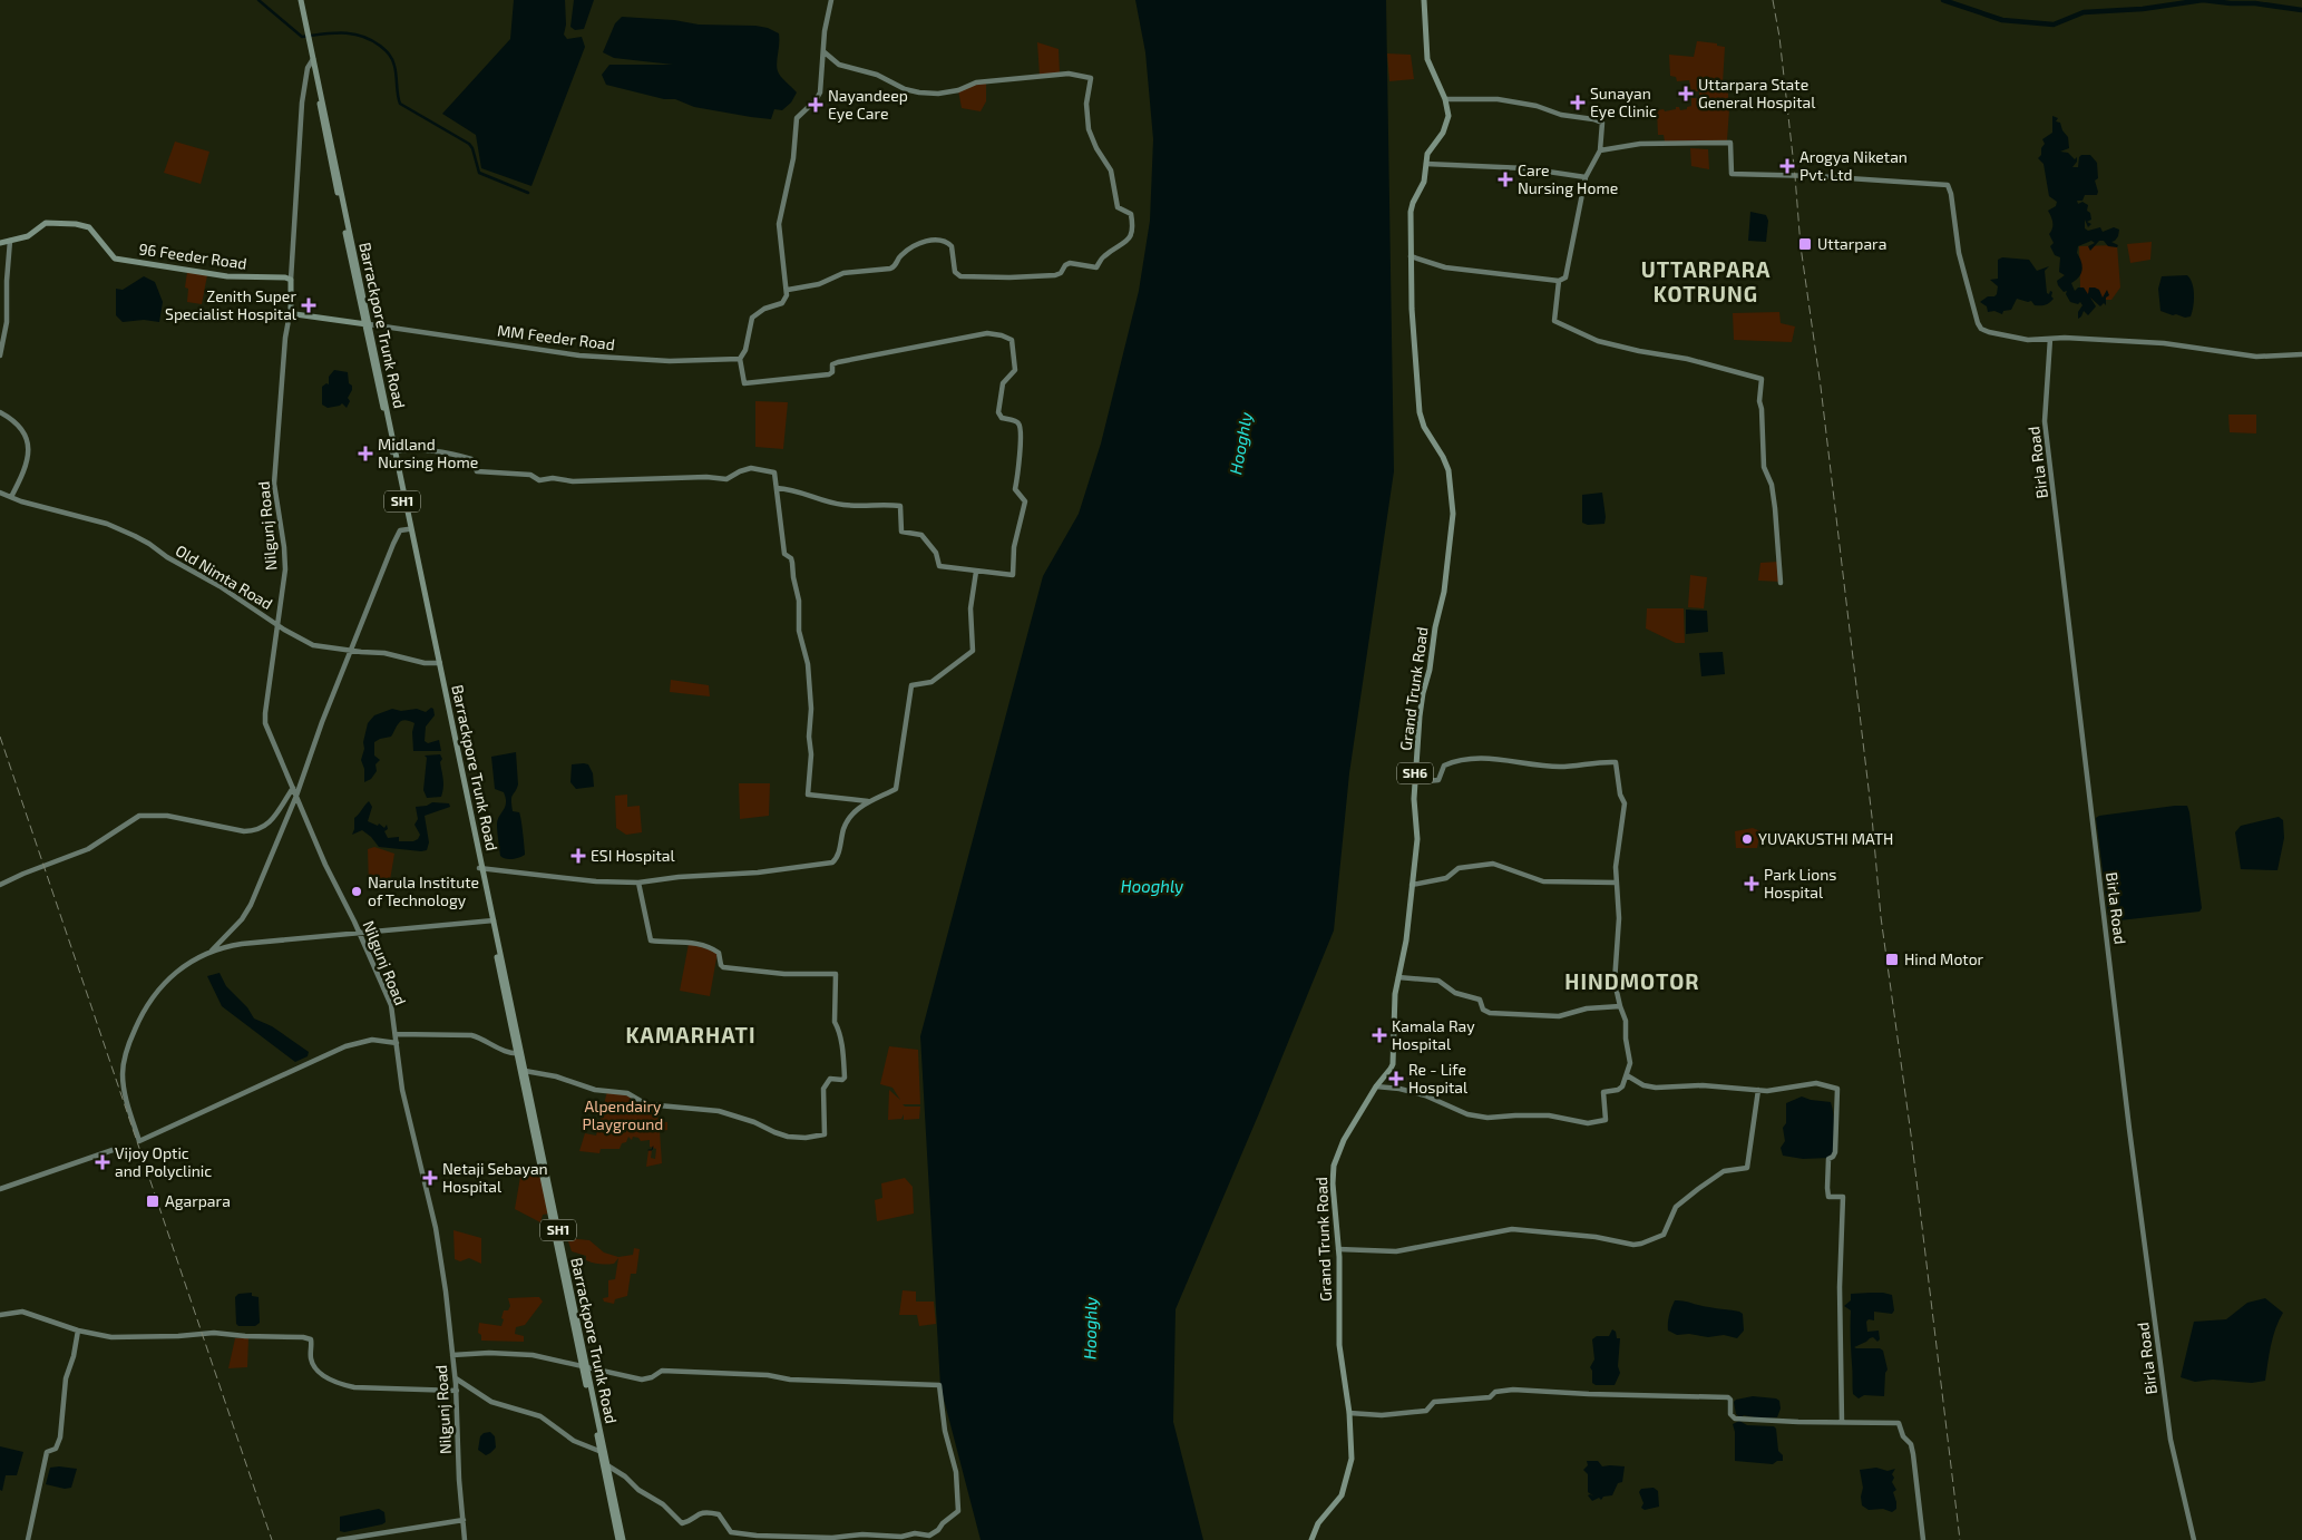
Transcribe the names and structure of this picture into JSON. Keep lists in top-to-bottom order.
{
  "streets": {
    "main road": [
      "96 Feeder Road",
      "Barrackpore Trunk Road",
      "SH1",
      "Grand Trunk Road",
      "SH6"
    ],
    "street": [
      "MM Feeder Road",
      "Birla Road",
      "Nilgunj Road",
      "Old Nimta Road"
    ]
  },
  "crossings": [
    ["Barrackpore Trunk Road", "MM Feeder Road"],
    ["Barrackpore Trunk Road", "Old Nimta Road"],
    ["Nilgunj Road", "Old Nimta Road"]
  ],
  "districts": ["UTTARPARA KOTRUNG", "HINDMOTOR", "KAMARHATI"],
  "water": ["Hooghly"],
  "parks": ["Alpendairy Playground"],
  "places": {
    "health": [
      "Uttarpara State General Hospital",
      "Sunayan Eye Clinic",
      "Nayandeep Eye Care",
      "Arogya Niketan Pvt. Ltd",
      "Care Nursing Home",
      "Zenith Super Specialist Hospital",
      "Midland Nursing Home",
      "ESI Hospital",
      "Park Lions Hospital",
      "Kamala Ray Hospital",
      "Re - Life Hospital",
      "Vijoy Optic and Polyclinic",
      "Netaji Sebayan Hospital"
    ],
    "transit": ["Uttarpara", "Hind Motor", "Agarpara"],
    "other": ["YUVAKUSTHI MATH", "Narula Institute of Technology"]
  }
}
